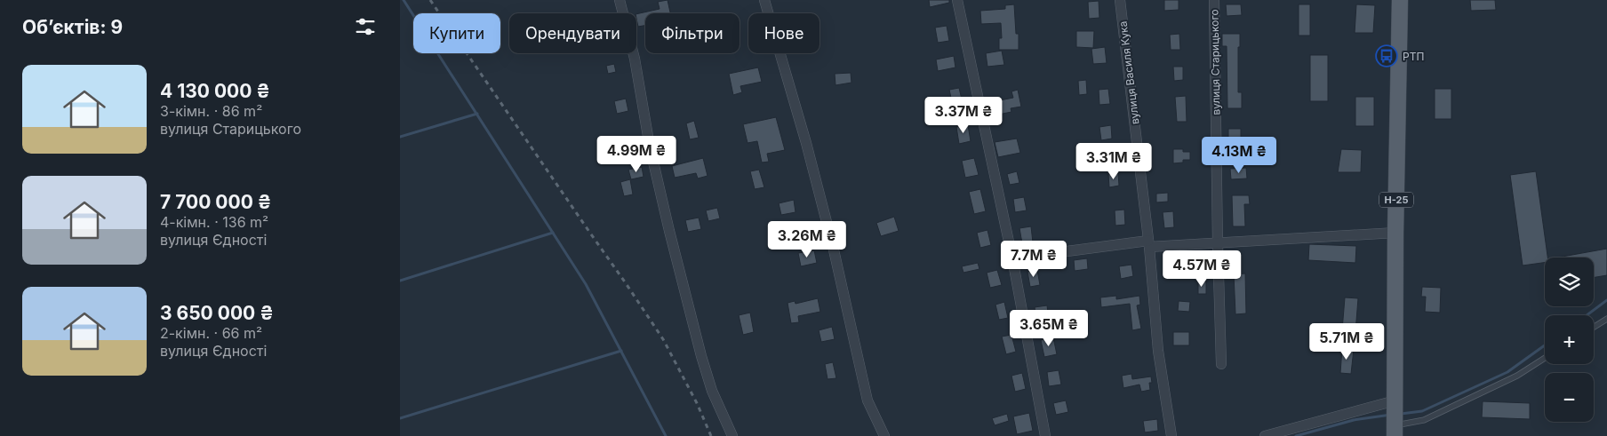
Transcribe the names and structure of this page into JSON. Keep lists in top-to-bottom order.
{
  "streets": {
    "main road": ["Н-25"],
    "street": ["вулиця Старицького", "вулиця Василя Кука"]
  },
  "places": {
    "bus stop": ["РТП"]
  },
  "page": {
    "heading": "Об’єктів: 9",
    "chip": [
      "Купити",
      "Орендувати",
      "Фільтри",
      "Нове"
    ],
    "list": [
      {
        "name": "4 130 000 ₴",
        "note": "3-кімн. · 86 m² · вулиця Старицького"
      },
      {
        "name": "7 700 000 ₴",
        "note": "4-кімн. · 136 m² · вулиця Єдності"
      },
      {
        "name": "3 650 000 ₴",
        "note": "2-кімн. · 66 m² · вулиця Єдності"
      }
    ],
    "price": [
      "3.37M ₴",
      "4.99M ₴",
      "4.13M ₴",
      "3.31M ₴",
      "3.26M ₴",
      "7.7M ₴",
      "4.57M ₴",
      "3.65M ₴",
      "5.71M ₴"
    ],
    "map_buttons": ["+", "−"]
  }
}
